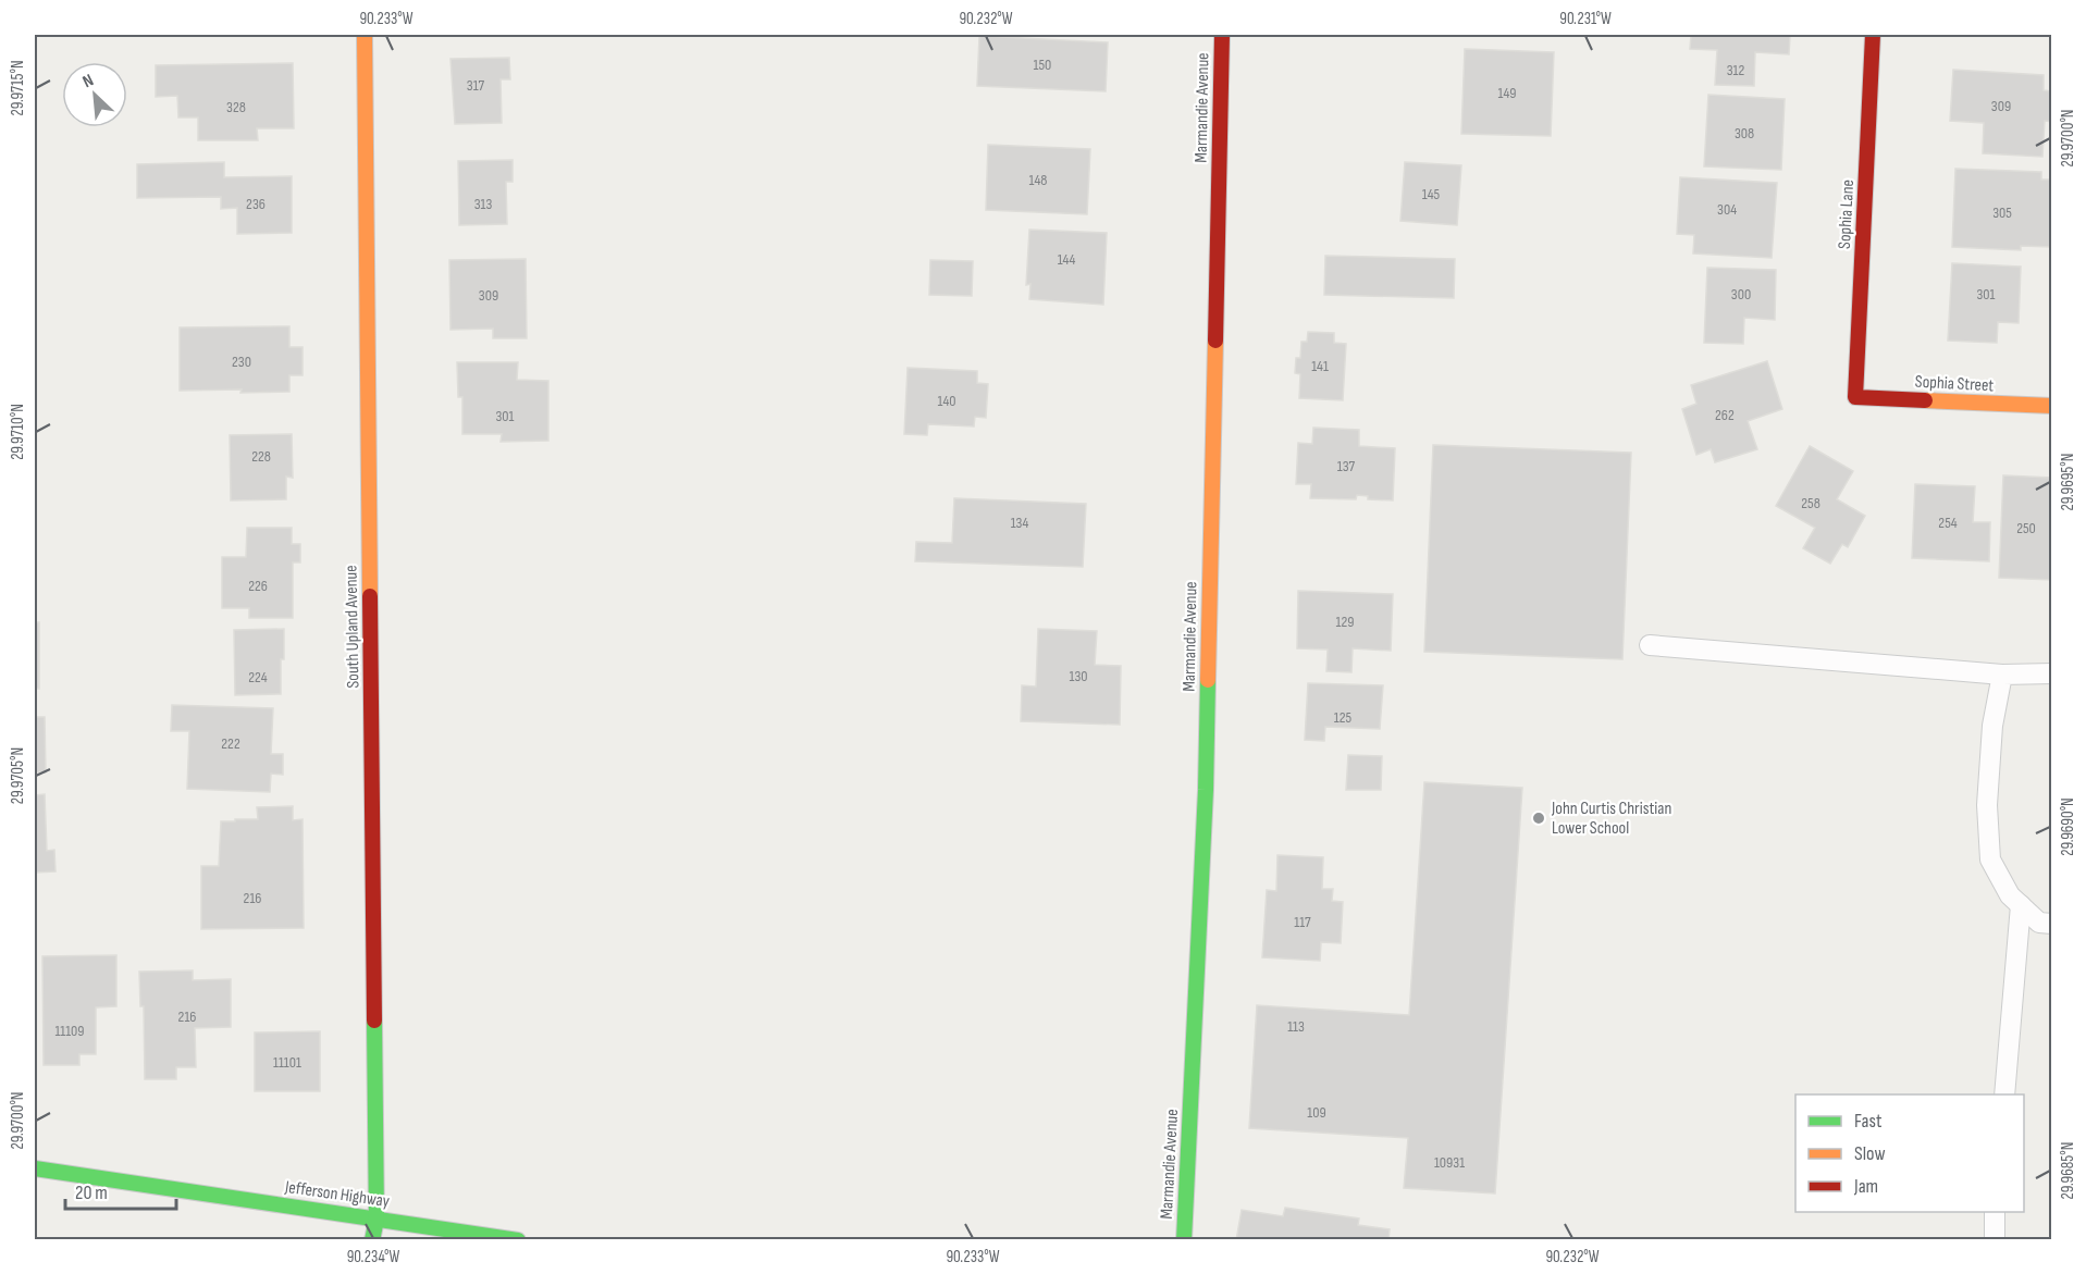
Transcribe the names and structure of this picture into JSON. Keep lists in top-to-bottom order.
{
  "streets": {
    "street": [
      "Marmandie Avenue",
      "Sophia Lane",
      "Sophia Street",
      "South Upland Avenue",
      "Jefferson Highway"
    ]
  },
  "crossings": [
    ["Sophia Lane", "Sophia Street"],
    ["South Upland Avenue", "Jefferson Highway"]
  ],
  "places": ["John Curtis Christian Lower School"],
  "house_numbers": [
    "150",
    "312",
    "317",
    "149",
    "309",
    "328",
    "308",
    "148",
    "145",
    "236",
    "313",
    "304",
    "305",
    "144",
    "300",
    "301",
    "309",
    "230",
    "141",
    "140",
    "262",
    "301",
    "228",
    "137",
    "258",
    "134",
    "254",
    "250",
    "226",
    "129",
    "130",
    "224",
    "125",
    "222",
    "216",
    "117",
    "216",
    "113",
    "11109",
    "11101",
    "109",
    "10931"
  ],
  "legend": ["Fast", "Slow", "Jam"],
  "scale_bar": "20 m",
  "north": "top left",
  "coordinates": [
    "90.233°W",
    "90.232°W",
    "90.231°W",
    "29.9715°N",
    "29.9700°N",
    "29.9710°N",
    "29.9695°N",
    "29.9705°N",
    "29.9690°N",
    "29.9685°N",
    "90.234°W"
  ]
}
